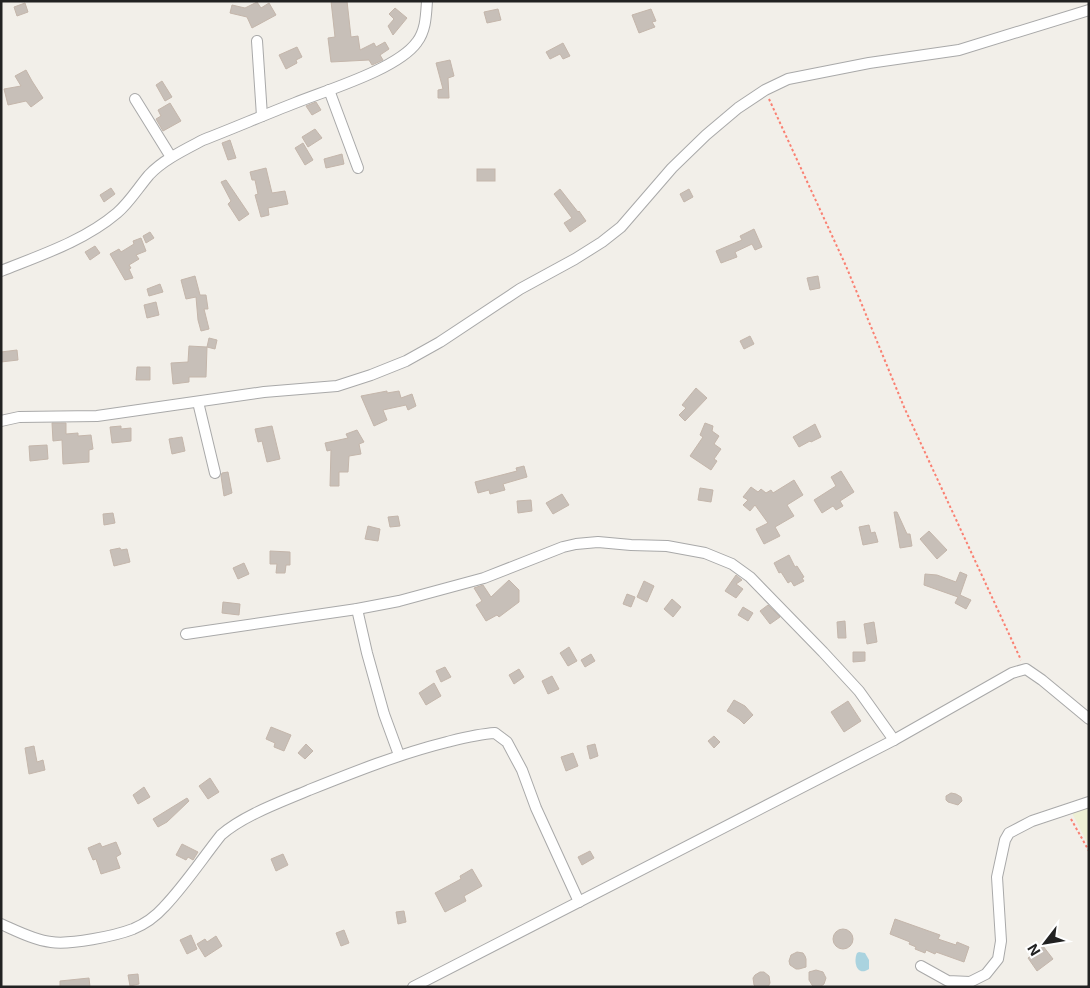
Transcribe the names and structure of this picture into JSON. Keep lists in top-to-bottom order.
{
  "north": "bottom left"
}
